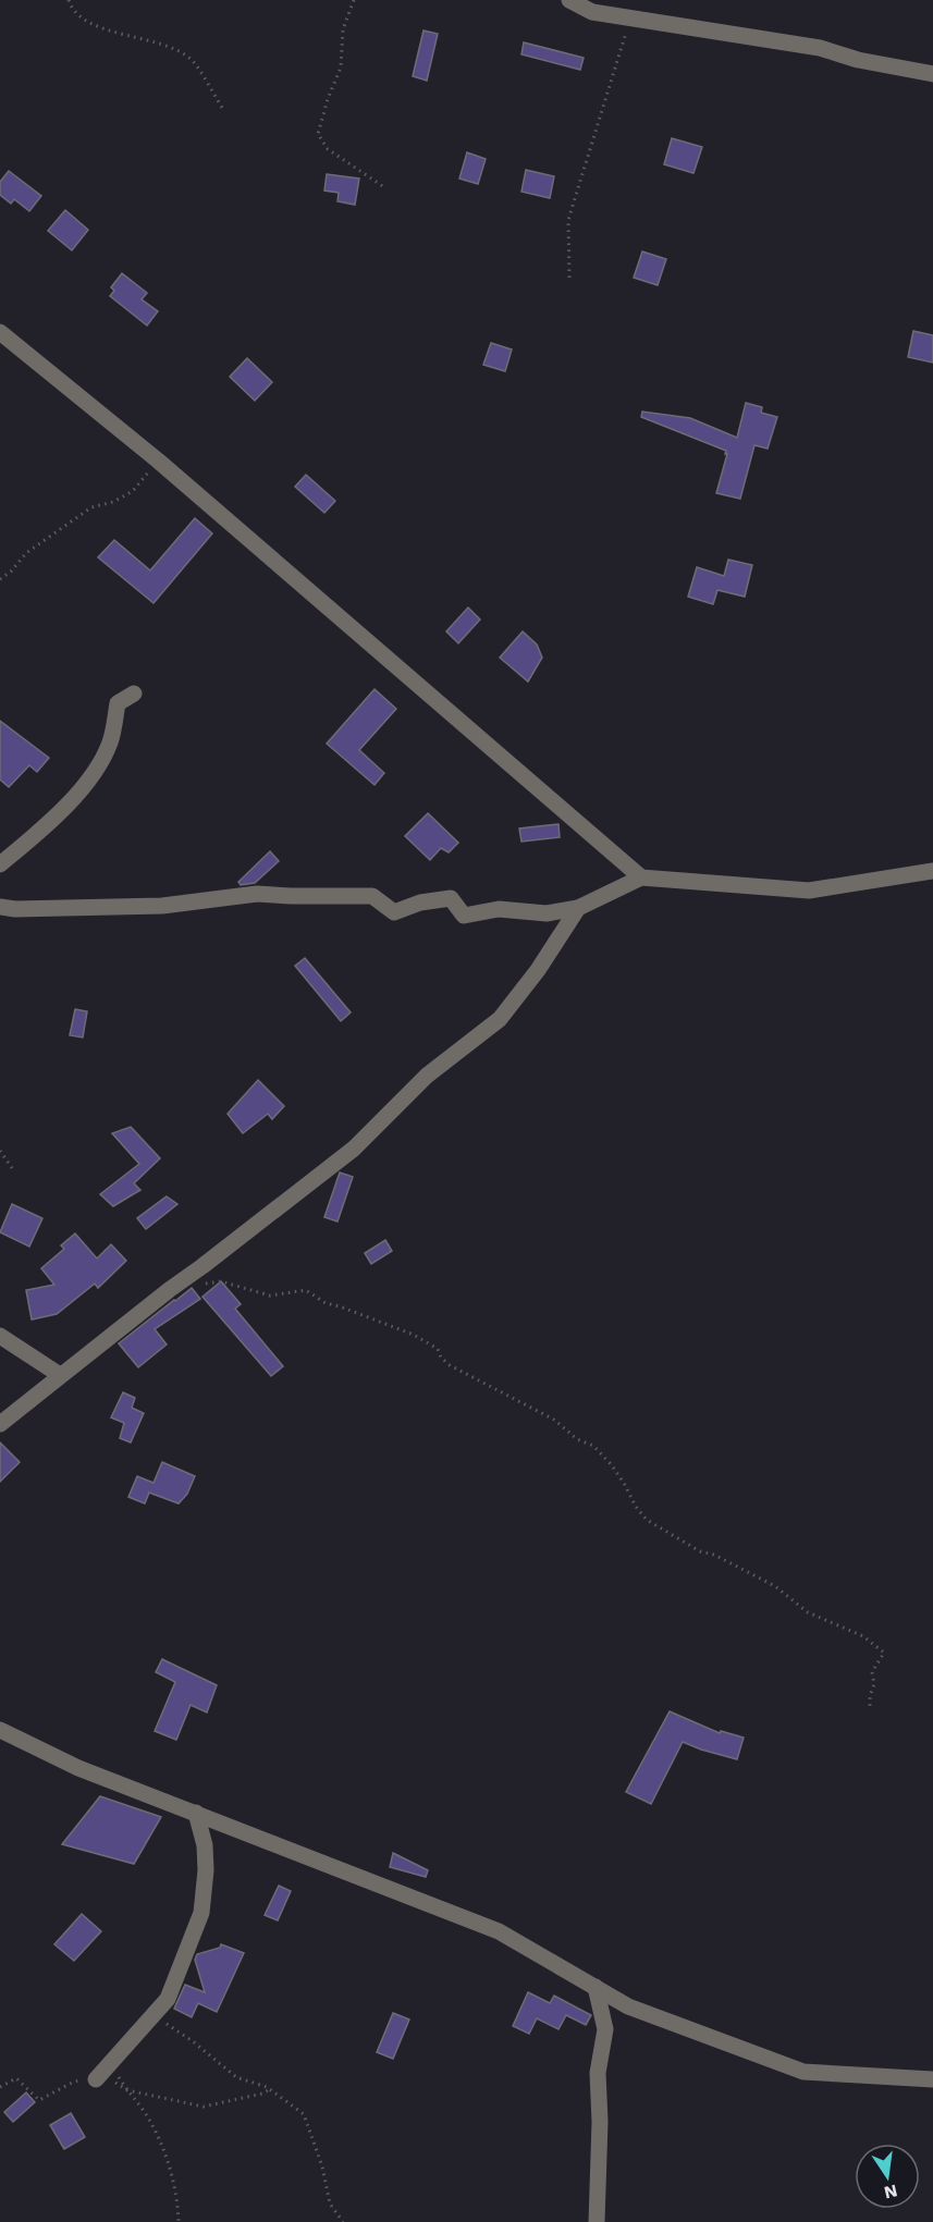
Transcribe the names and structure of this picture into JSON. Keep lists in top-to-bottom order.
{
  "north": "bottom"
}
